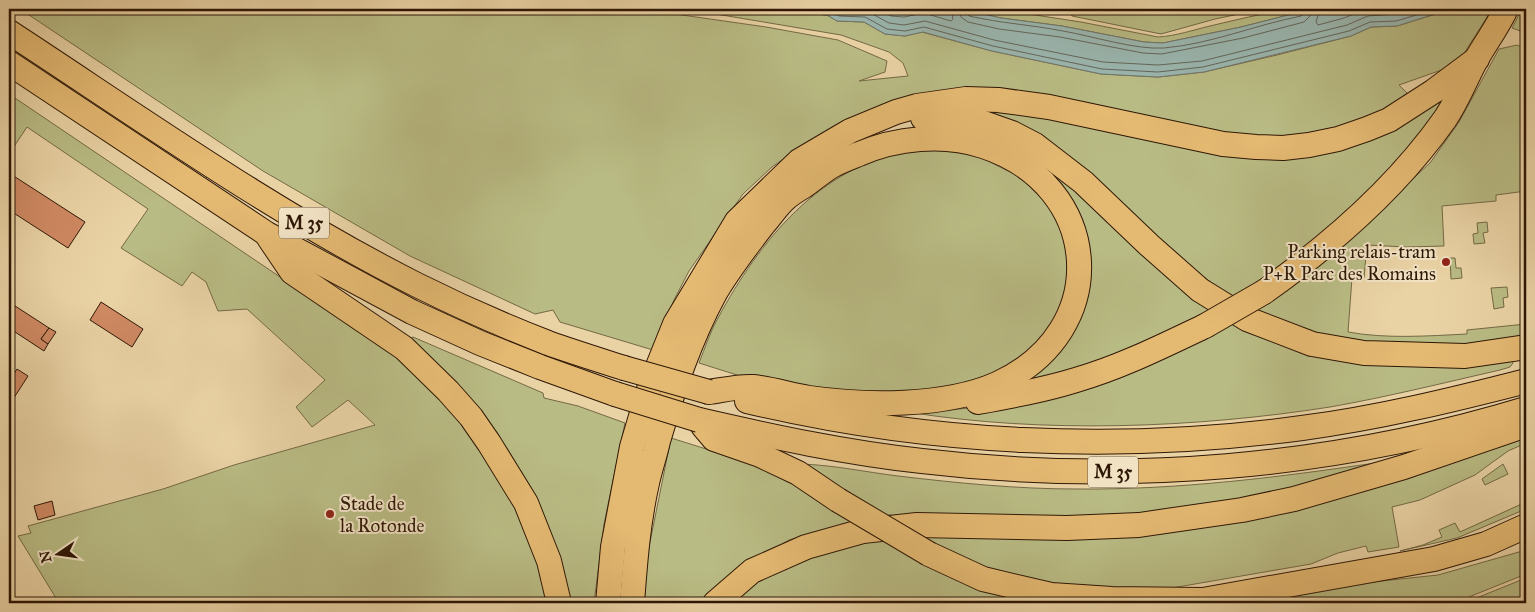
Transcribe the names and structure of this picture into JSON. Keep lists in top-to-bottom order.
{
  "streets": {
    "highway": ["M 35"]
  },
  "places": ["Parking relais-tram P+R Parc des Romains", "Stade de la Rotonde"],
  "north": "left"
}
